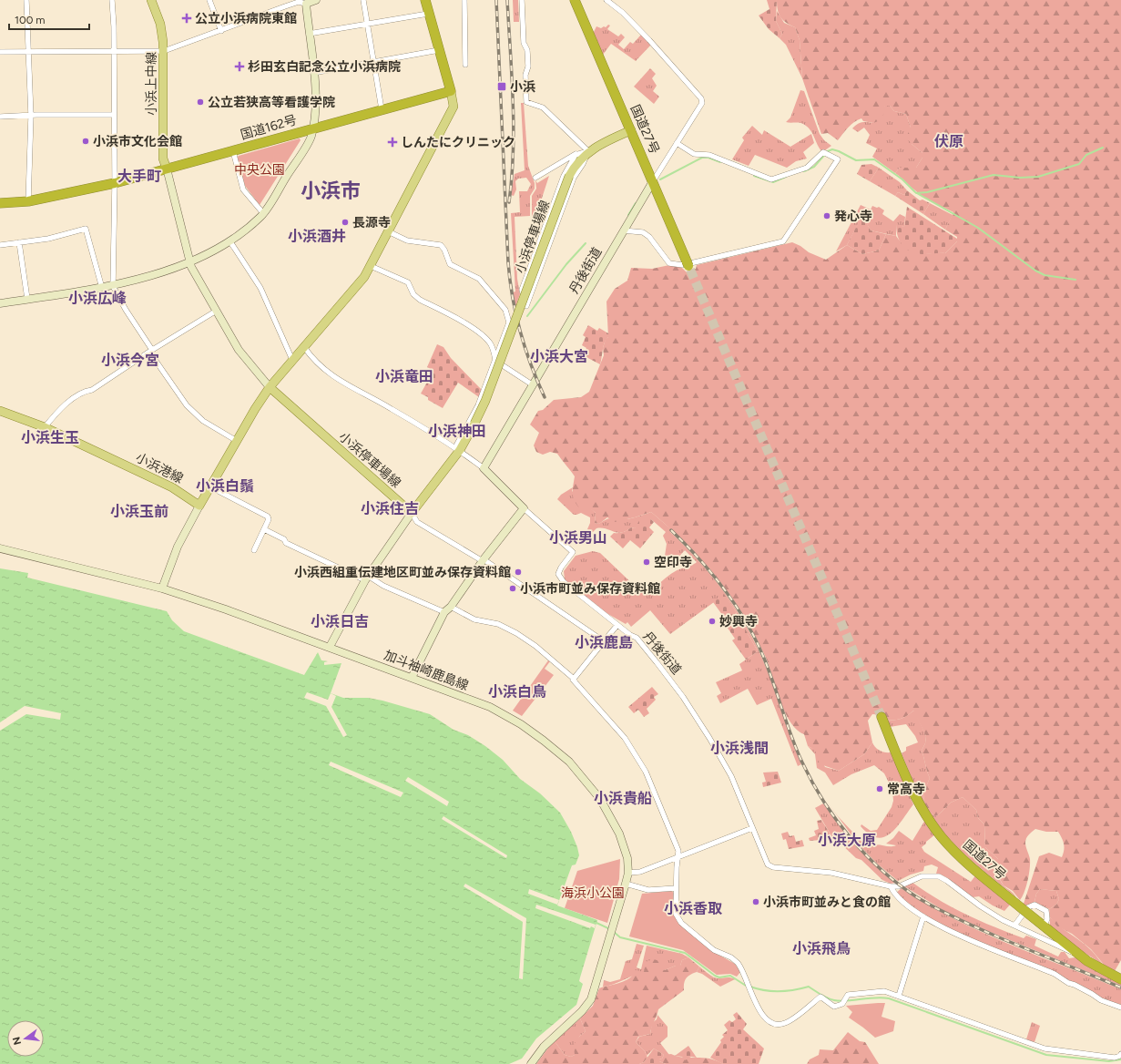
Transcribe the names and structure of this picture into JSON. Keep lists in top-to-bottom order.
{
  "streets": {
    "highway": ["国道162号", "国道27号"],
    "main road": ["小浜上中線", "小浜停車場線", "小浜港線"],
    "street": ["丹後街道", "加斗袖崎鹿島線"]
  },
  "crossings": [
    ["小浜上中線", "国道162号"],
    ["国道27号", "小浜停車場線"],
    ["国道27号", "丹後街道"]
  ],
  "districts": [
    "伏原",
    "大手町",
    "小浜市",
    "小浜酒井",
    "小浜広峰",
    "小浜大宮",
    "小浜今宮",
    "小浜竜田",
    "小浜神田",
    "小浜生玉",
    "小浜白鬚",
    "小浜住吉",
    "小浜玉前",
    "小浜男山",
    "小浜日吉",
    "小浜鹿島",
    "小浜白鳥",
    "小浜浅間",
    "小浜貴船",
    "小浜大原",
    "小浜香取",
    "小浜飛鳥"
  ],
  "parks": ["中央公園", "海浜小公園"],
  "places": {
    "health": ["公立小浜病院東館", "杉田玄白記念公立小浜病院", "しんたにクリニック"],
    "transit": ["小浜"],
    "other": [
      "公立若狭高等看護学院",
      "小浜市文化会館",
      "発心寺",
      "長源寺",
      "空印寺",
      "小浜西組重伝建地区町並み保存資料館",
      "小浜市町並み保存資料館",
      "妙興寺",
      "常高寺",
      "小浜市町並みと食の館"
    ]
  },
  "scale_bar": "100 m",
  "north": "left"
}
